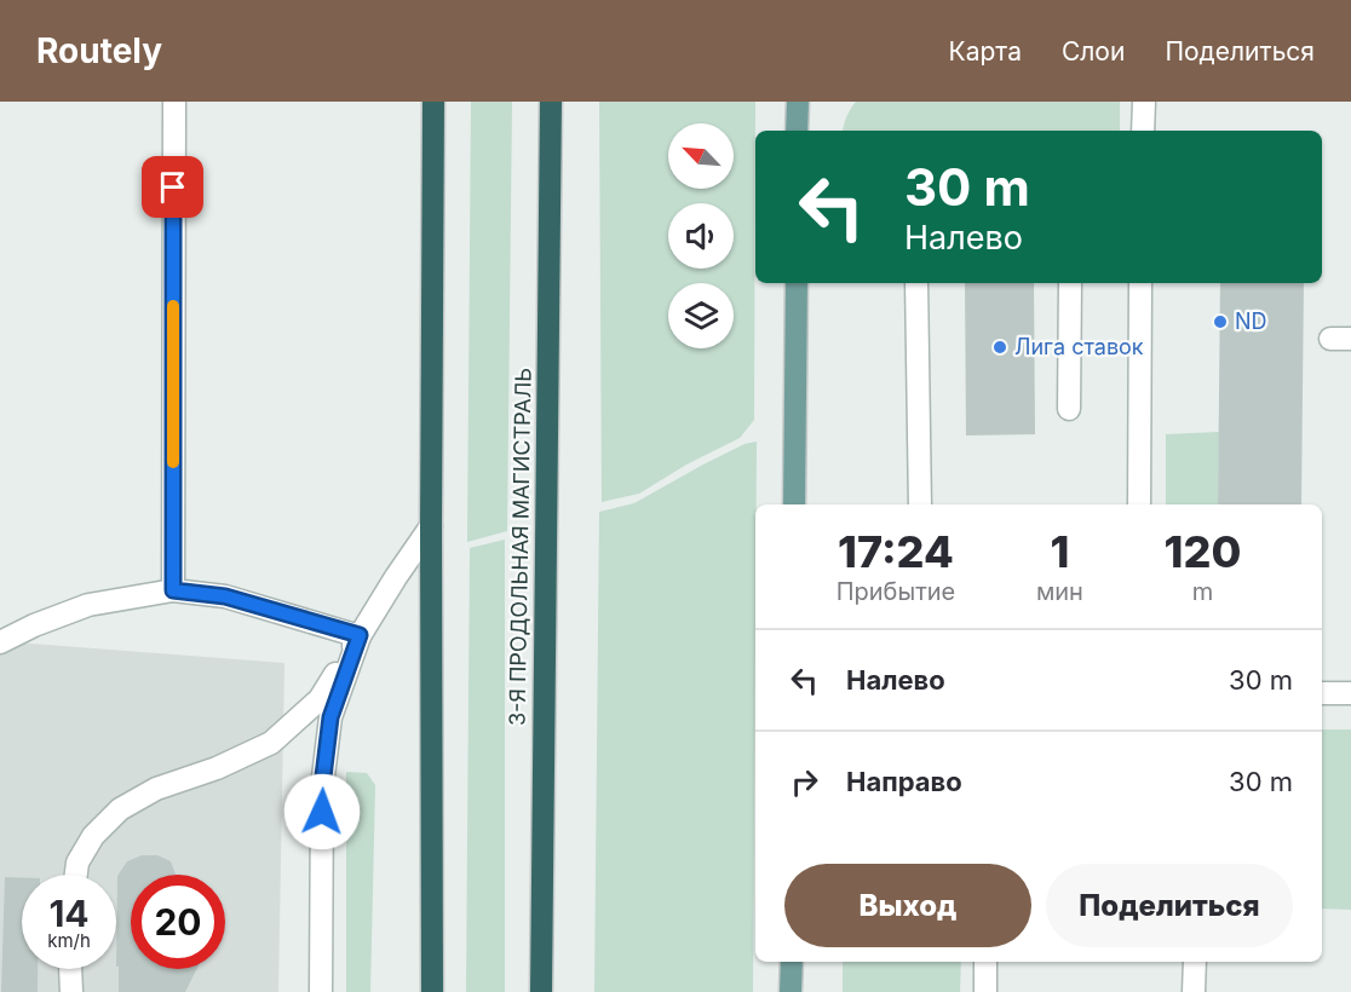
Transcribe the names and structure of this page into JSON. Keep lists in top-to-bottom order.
{
  "streets": {
    "highway": ["3-Я ПРОДОЛЬНАЯ МАГИСТРАЛЬ"]
  },
  "places": ["ND", "Лига ставок"],
  "north": "top left",
  "page": {
    "header": "Routely",
    "nav": ["Карта", "Слои", "Поделиться"],
    "turn": ["30 m", "Налево"],
    "eta": [
      "17:24",
      "Прибытие",
      "1",
      "мин",
      "120",
      "m"
    ],
    "list": [
      {
        "name": "Налево",
        "value": "30 m"
      },
      {
        "name": "Направо",
        "value": "30 m"
      }
    ],
    "buttons": ["Выход", "Поделиться"],
    "speed": "14 km/h",
    "limit": "20"
  }
}
